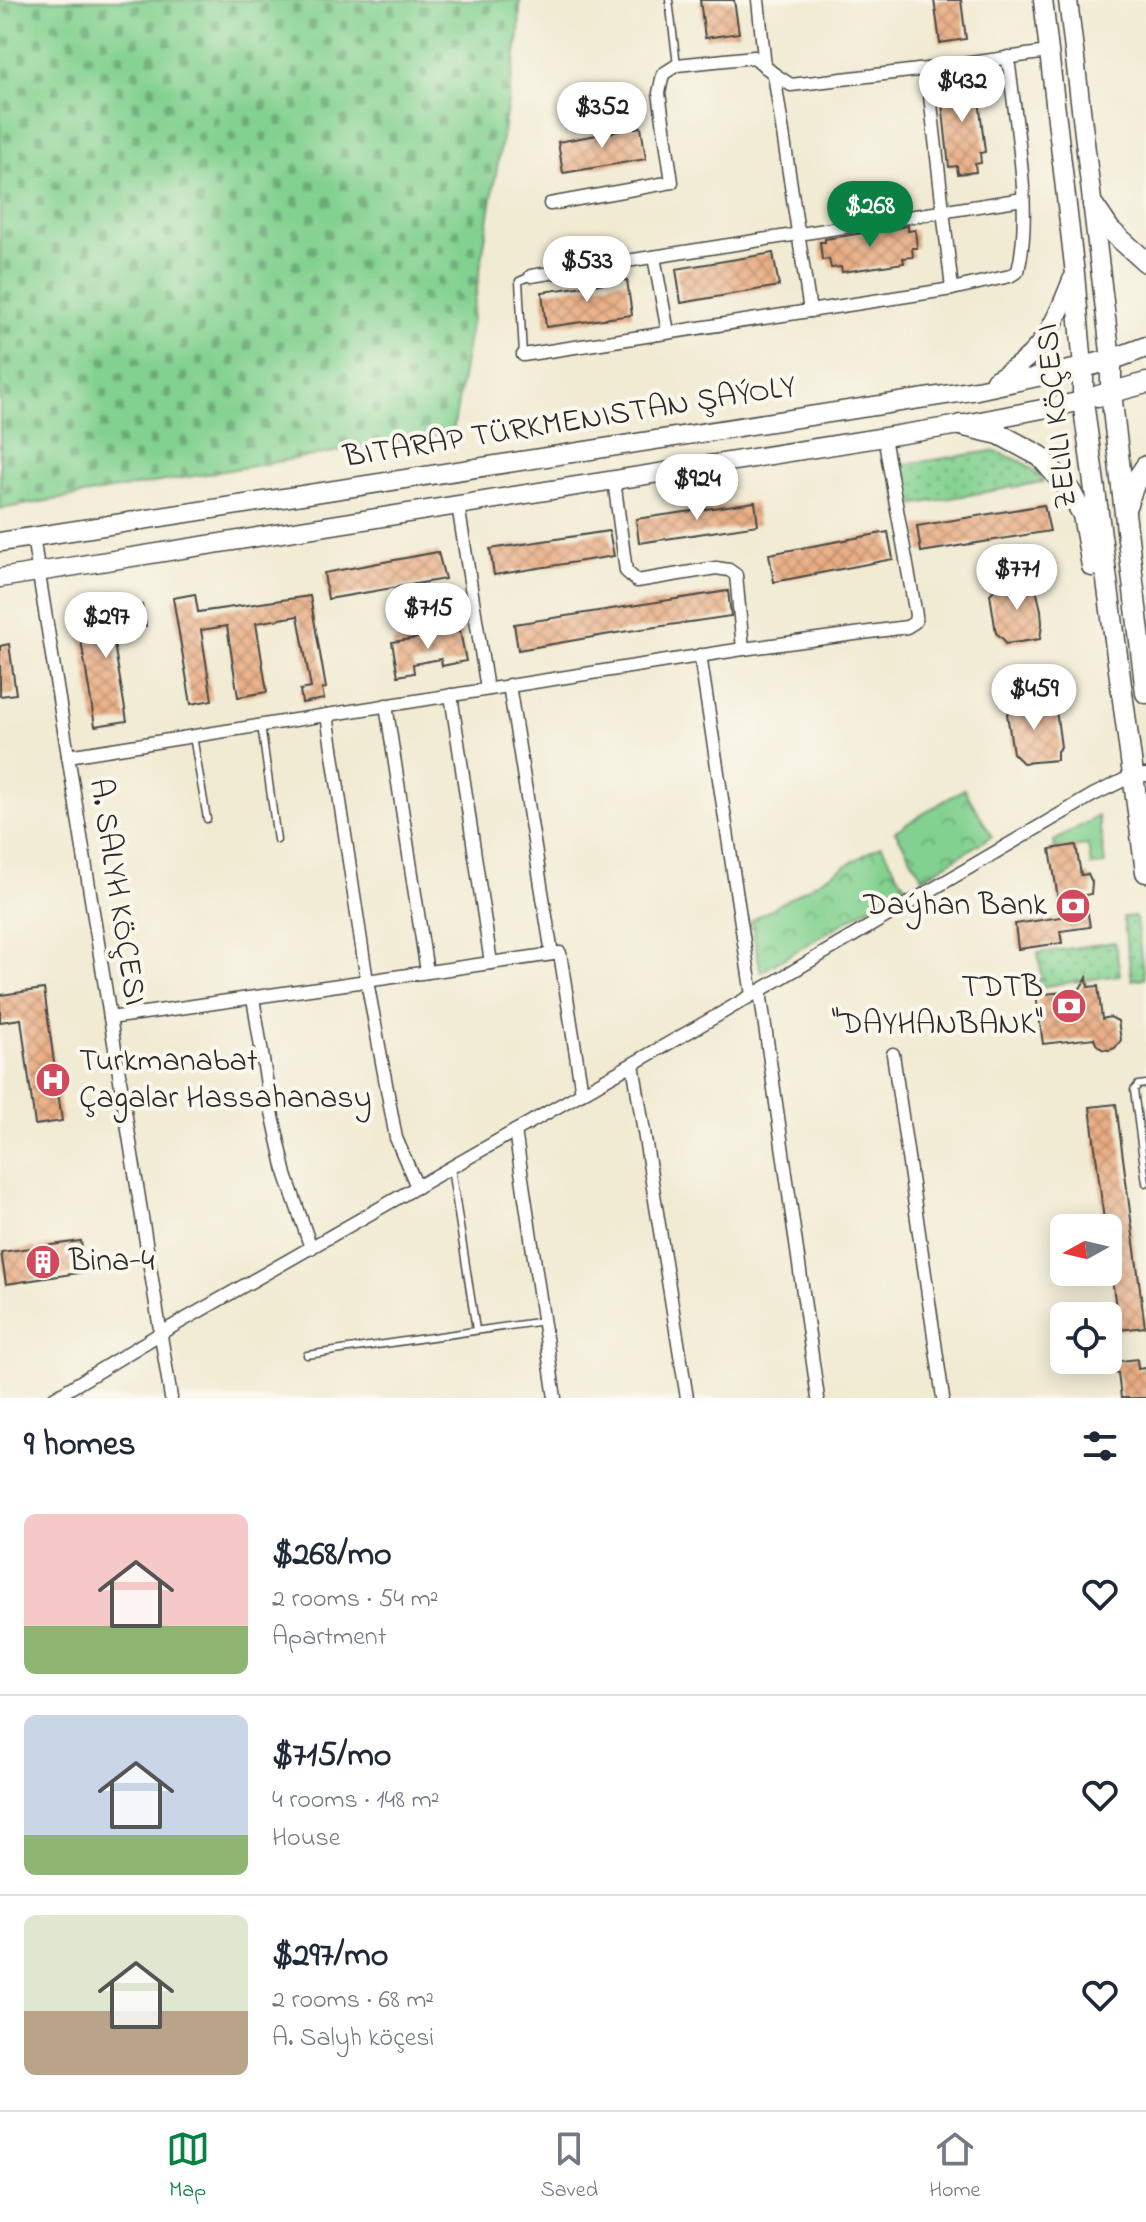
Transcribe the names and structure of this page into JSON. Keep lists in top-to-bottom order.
{
  "streets": {
    "main road": ["ZELILI KÖÇESI", "BITARAP TÜRKMENISTAN ŞAÝOLY"],
    "street": ["A. SALYH KÖÇESI"]
  },
  "crossings": [
    ["ZELILI KÖÇESI", "BITARAP TÜRKMENISTAN ŞAÝOLY"],
    ["BITARAP TÜRKMENISTAN ŞAÝOLY", "A. SALYH KÖÇESI"]
  ],
  "places": {
    "bank": ["Daýhan Bank", "TDTB \"DAYHANBANK\""],
    "hospital": ["Turkmanabat Çagalar Hassahanasy"],
    "building": ["Bina-4"]
  },
  "north": "left",
  "page": {
    "price": [
      "$432",
      "$352",
      "$268",
      "$533",
      "$924",
      "$771",
      "$715",
      "$297",
      "$459"
    ],
    "heading": "9 homes",
    "list": [
      {
        "name": "$268/mo",
        "note": "2 rooms · 54 m² · Apartment"
      },
      {
        "name": "$715/mo",
        "note": "4 rooms · 148 m² · House"
      },
      {
        "name": "$297/mo",
        "note": "2 rooms · 68 m² · A. Salyh köçesi"
      }
    ],
    "tabs": ["Map", "Saved", "Home"]
  }
}
